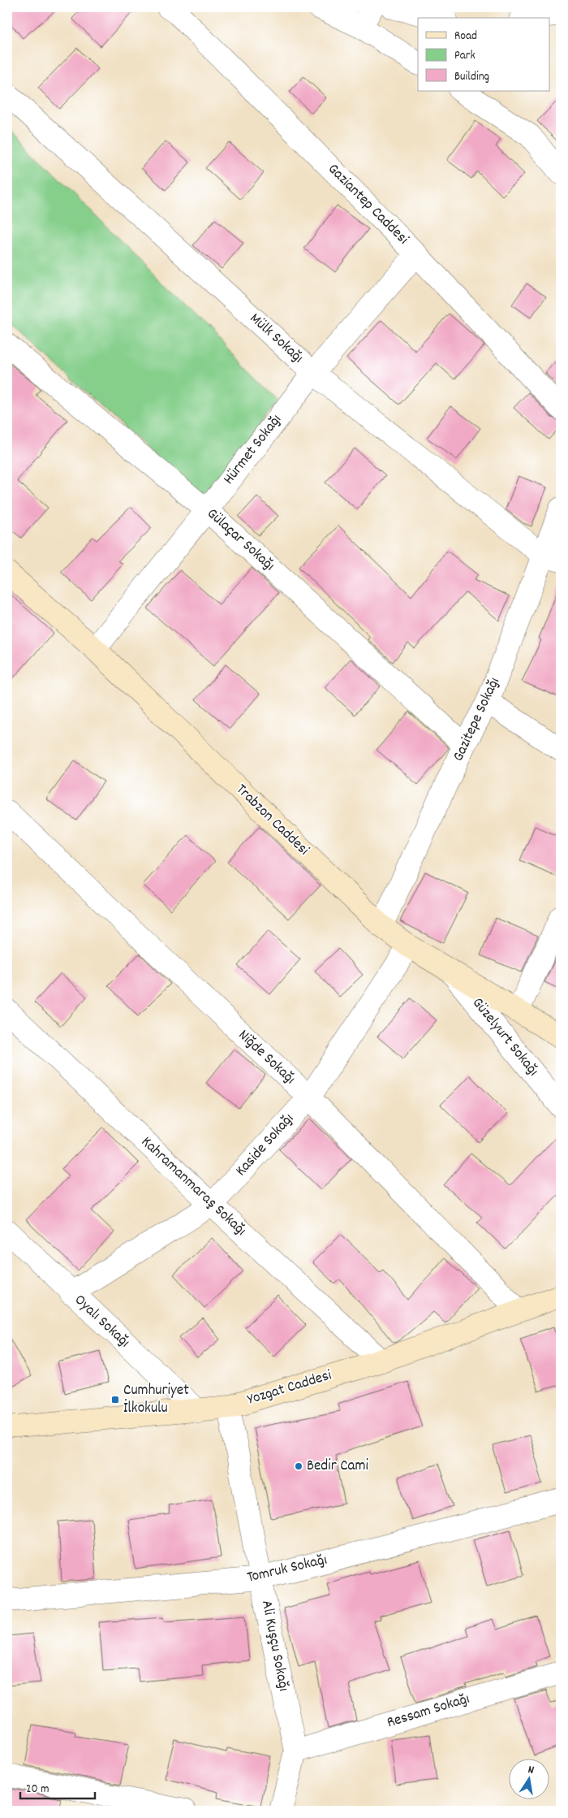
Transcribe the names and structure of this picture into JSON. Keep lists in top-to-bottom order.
{
  "streets": {
    "main road": ["Trabzon Caddesi", "Yozgat Caddesi"],
    "street": [
      "Gaziantep Caddesi",
      "Mülk Sokağı",
      "Hürmet Sokağı",
      "Gülaçar Sokağı",
      "Gazitepe Sokağı",
      "Güzelyurt Sokağı",
      "Niğde Sokağı",
      "Kaside Sokağı",
      "Kahramanmaraş Sokağı",
      "Oyalı Sokağı",
      "Tomruk Sokağı",
      "Ali Kuşçu Sokağı",
      "Ressam Sokağı"
    ]
  },
  "crossings": [
    ["Gaziantep Caddesi", "Hürmet Sokağı"],
    ["Mülk Sokağı", "Hürmet Sokağı"],
    ["Mülk Sokağı", "Gazitepe Sokağı"],
    ["Hürmet Sokağı", "Gülaçar Sokağı"],
    ["Hürmet Sokağı", "Trabzon Caddesi"],
    ["Gülaçar Sokağı", "Gazitepe Sokağı"],
    ["Gazitepe Sokağı", "Trabzon Caddesi"],
    ["Trabzon Caddesi", "Güzelyurt Sokağı"],
    ["Trabzon Caddesi", "Kaside Sokağı"],
    ["Niğde Sokağı", "Kaside Sokağı"],
    ["Niğde Sokağı", "Yozgat Caddesi"],
    ["Kaside Sokağı", "Kahramanmaraş Sokağı"],
    ["Kaside Sokağı", "Oyalı Sokağı"],
    ["Kahramanmaraş Sokağı", "Yozgat Caddesi"],
    ["Oyalı Sokağı", "Yozgat Caddesi"],
    ["Yozgat Caddesi", "Ali Kuşçu Sokağı"],
    ["Tomruk Sokağı", "Ali Kuşçu Sokağı"],
    ["Ali Kuşçu Sokağı", "Ressam Sokağı"]
  ],
  "places": {
    "transit": ["Cumhuriyet İlkokulu"],
    "other": ["Bedir Cami"]
  },
  "legend": ["Road", "Park", "Building"],
  "scale_bar": "20 m",
  "north": "top"
}
